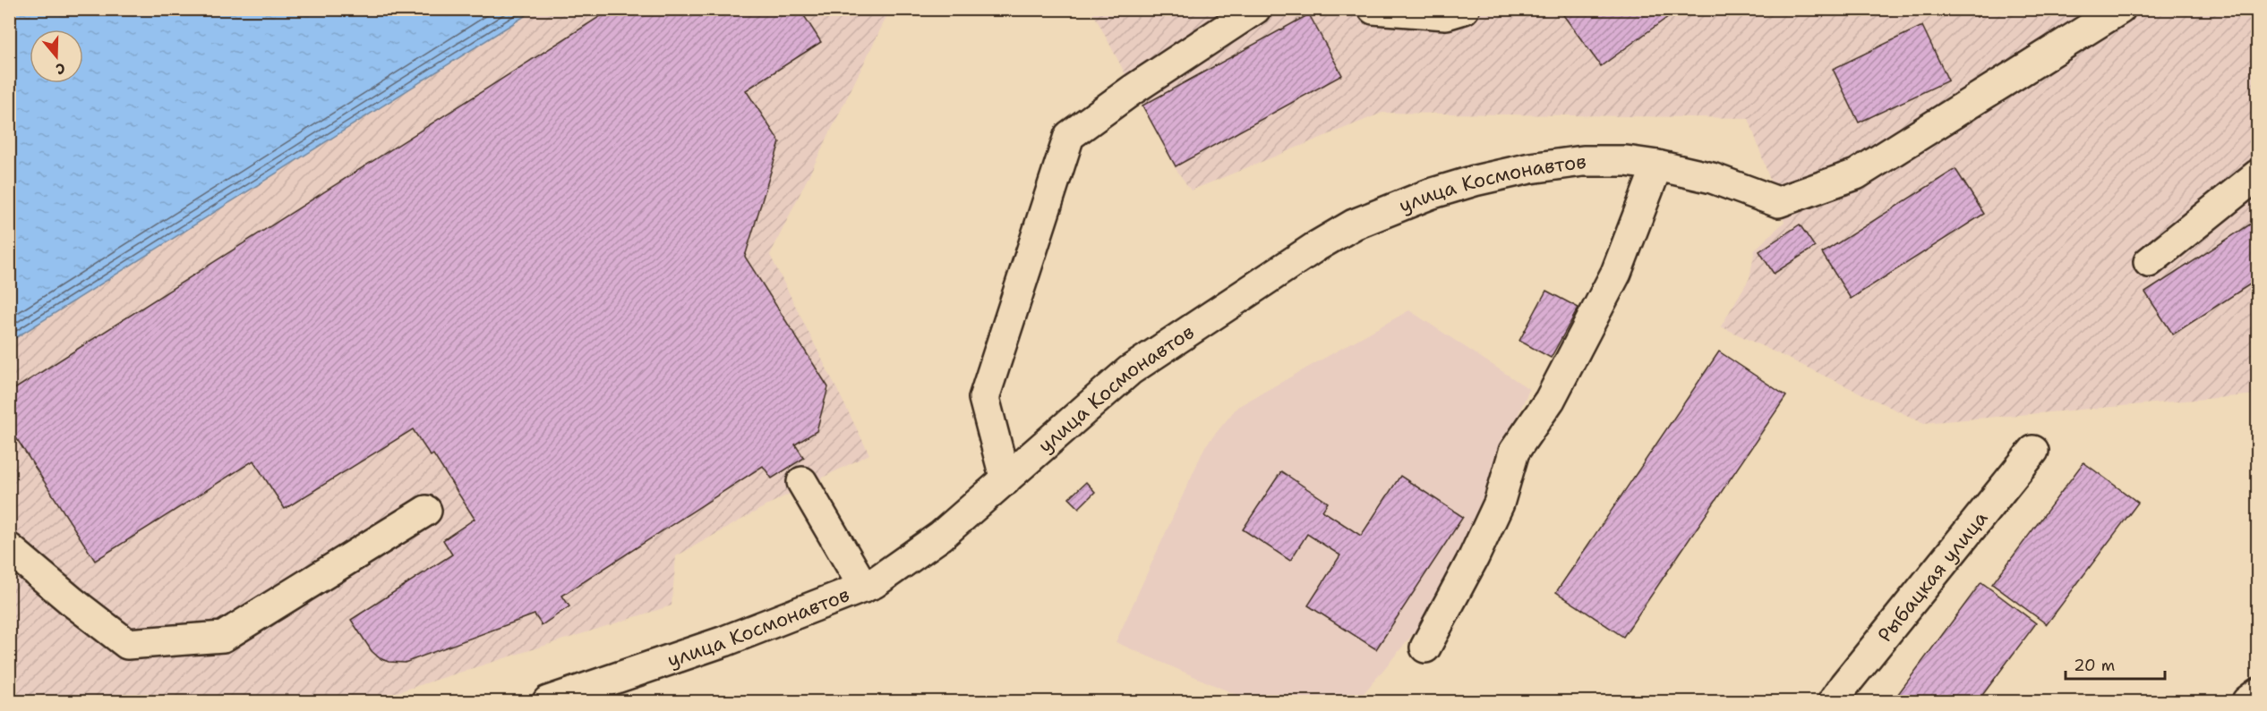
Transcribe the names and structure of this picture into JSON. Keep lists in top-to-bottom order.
{
  "streets": {
    "street": ["улица Космонавтов", "Рыбацкая улица"]
  },
  "scale_bar": "20 m",
  "north": "bottom"
}
